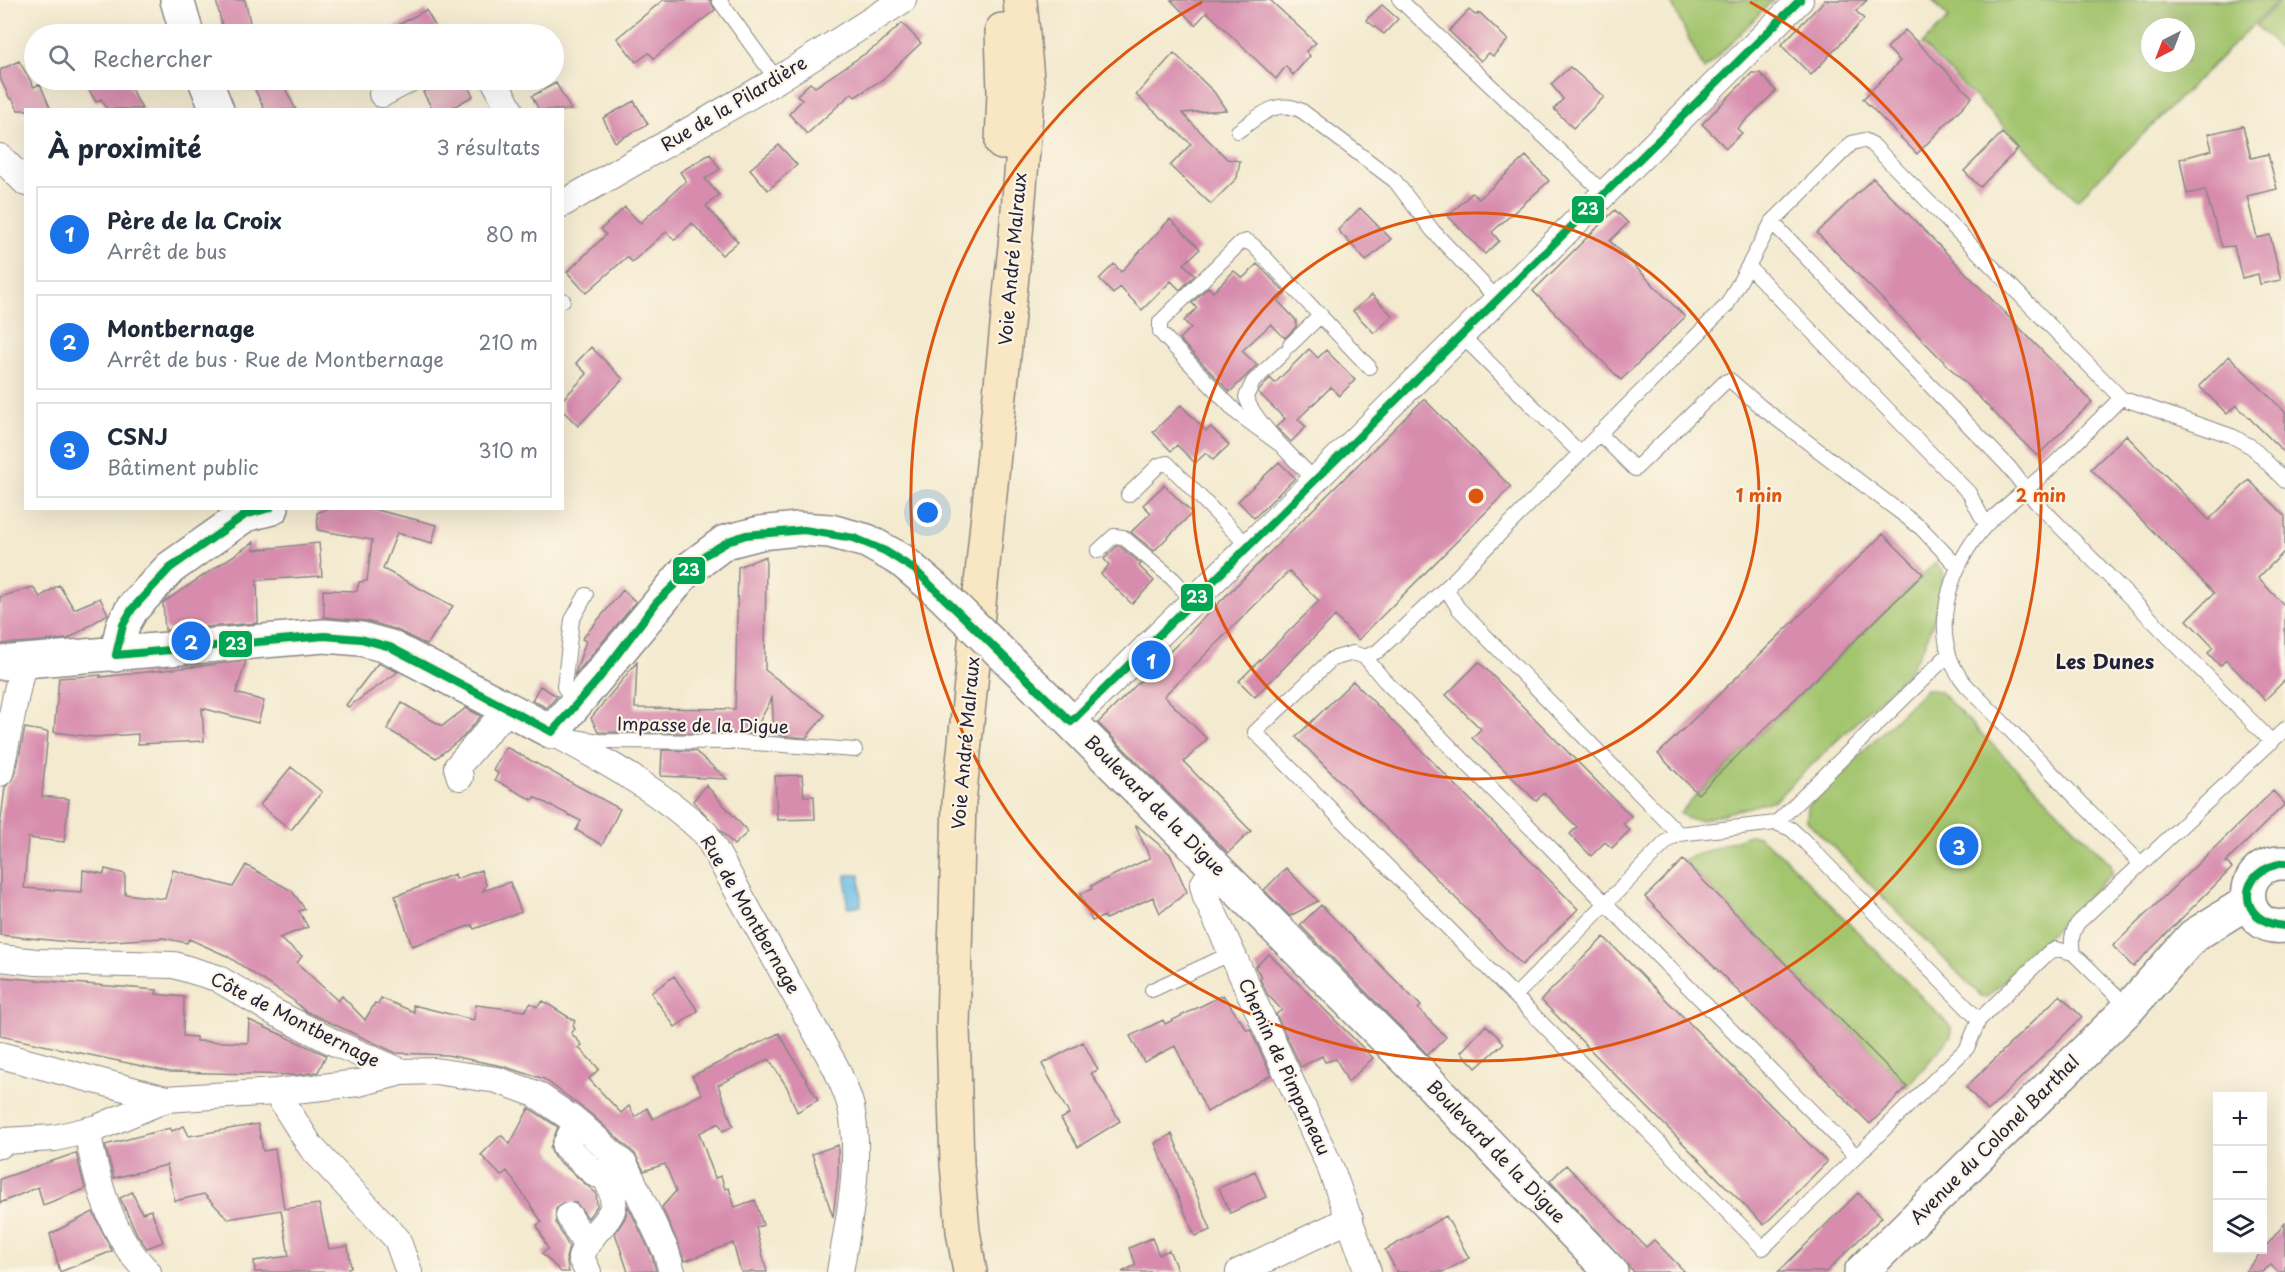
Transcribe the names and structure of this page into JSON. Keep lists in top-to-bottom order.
{
  "streets": {
    "main road": ["Voie André Malraux"],
    "street": [
      "Rue de la Pilardière",
      "Boulevard de la Digue",
      "Rue de Montbernage",
      "Côte de Montbernage",
      "Chemin de Pimpaneau",
      "Avenue du Colonel Barthal"
    ],
    "lane": ["Impasse de la Digue"]
  },
  "crossings": [
    ["Impasse de la Digue", "Boulevard de la Digue"],
    ["Impasse de la Digue", "Rue de Montbernage"],
    ["Boulevard de la Digue", "Rue de Montbernage"],
    ["Boulevard de la Digue", "Chemin de Pimpaneau"]
  ],
  "districts": ["Les Dunes"],
  "lines": ["transit line 23"],
  "north": "bottom left",
  "page": {
    "search": "Rechercher",
    "heading": ["À proximité", "3 résultats"],
    "list": [
      {
        "mark": "1",
        "name": "Père de la Croix",
        "note": "Arrêt de bus",
        "value": "80 m"
      },
      {
        "mark": "2",
        "name": "Montbernage",
        "note": "Arrêt de bus · Rue de Montbernage",
        "value": "210 m"
      },
      {
        "mark": "3",
        "name": "CSNJ",
        "note": "Bâtiment public",
        "value": "310 m"
      }
    ],
    "pins": ["2", "1", "3"],
    "map_buttons": ["+", "−"]
  },
  "rings": ["1 min", "2 min"]
}
